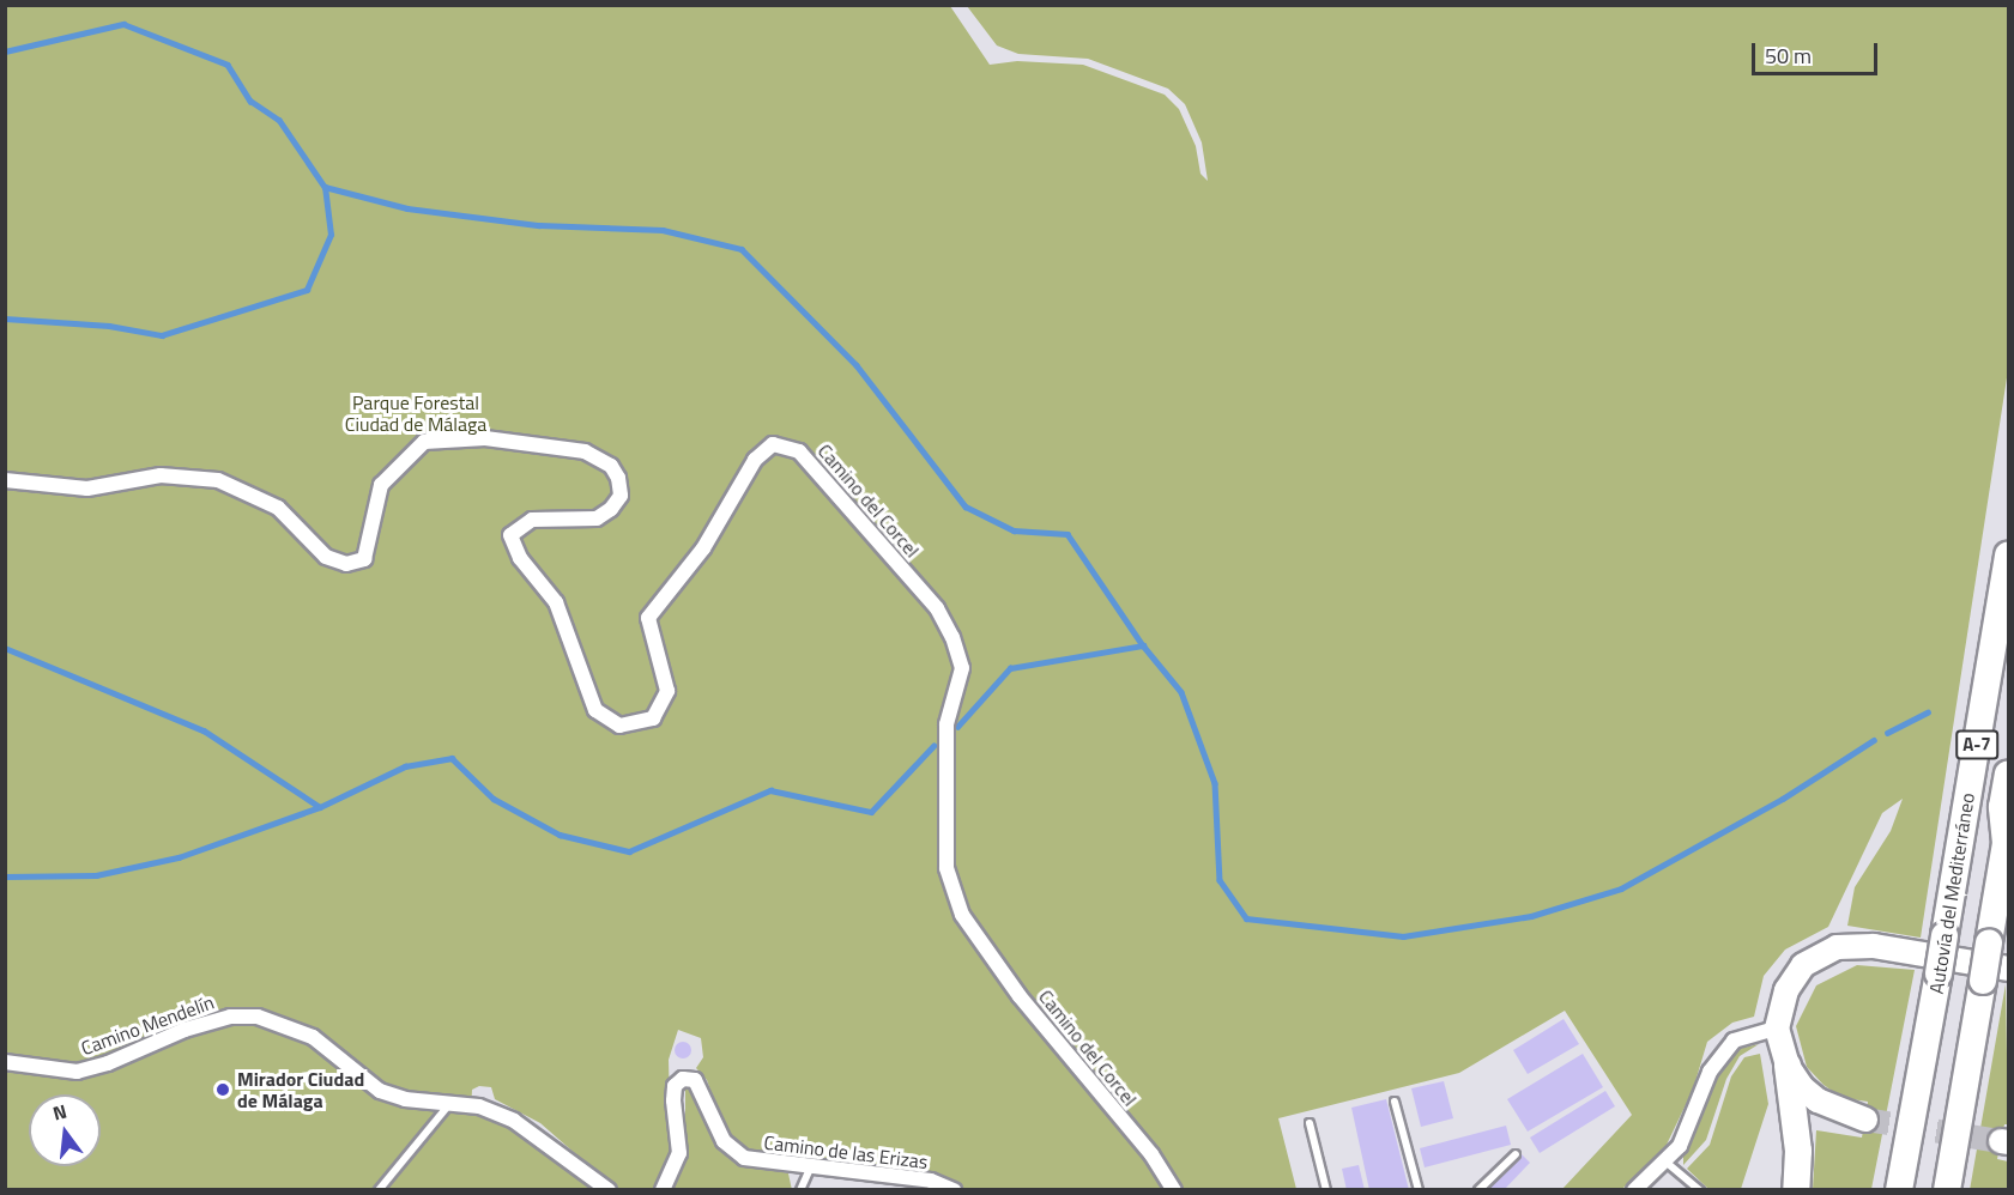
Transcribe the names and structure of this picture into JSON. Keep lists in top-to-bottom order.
{
  "streets": {
    "highway": ["A-7", "Autovía del Mediterráneo"],
    "street": ["Camino del Corcel", "Camino Mendelín", "Camino de las Erizas"]
  },
  "parks": ["Parque Forestal Ciudad de Málaga"],
  "places": ["Mirador Ciudad de Málaga"],
  "scale_bar": "50 m",
  "north": "top"
}
